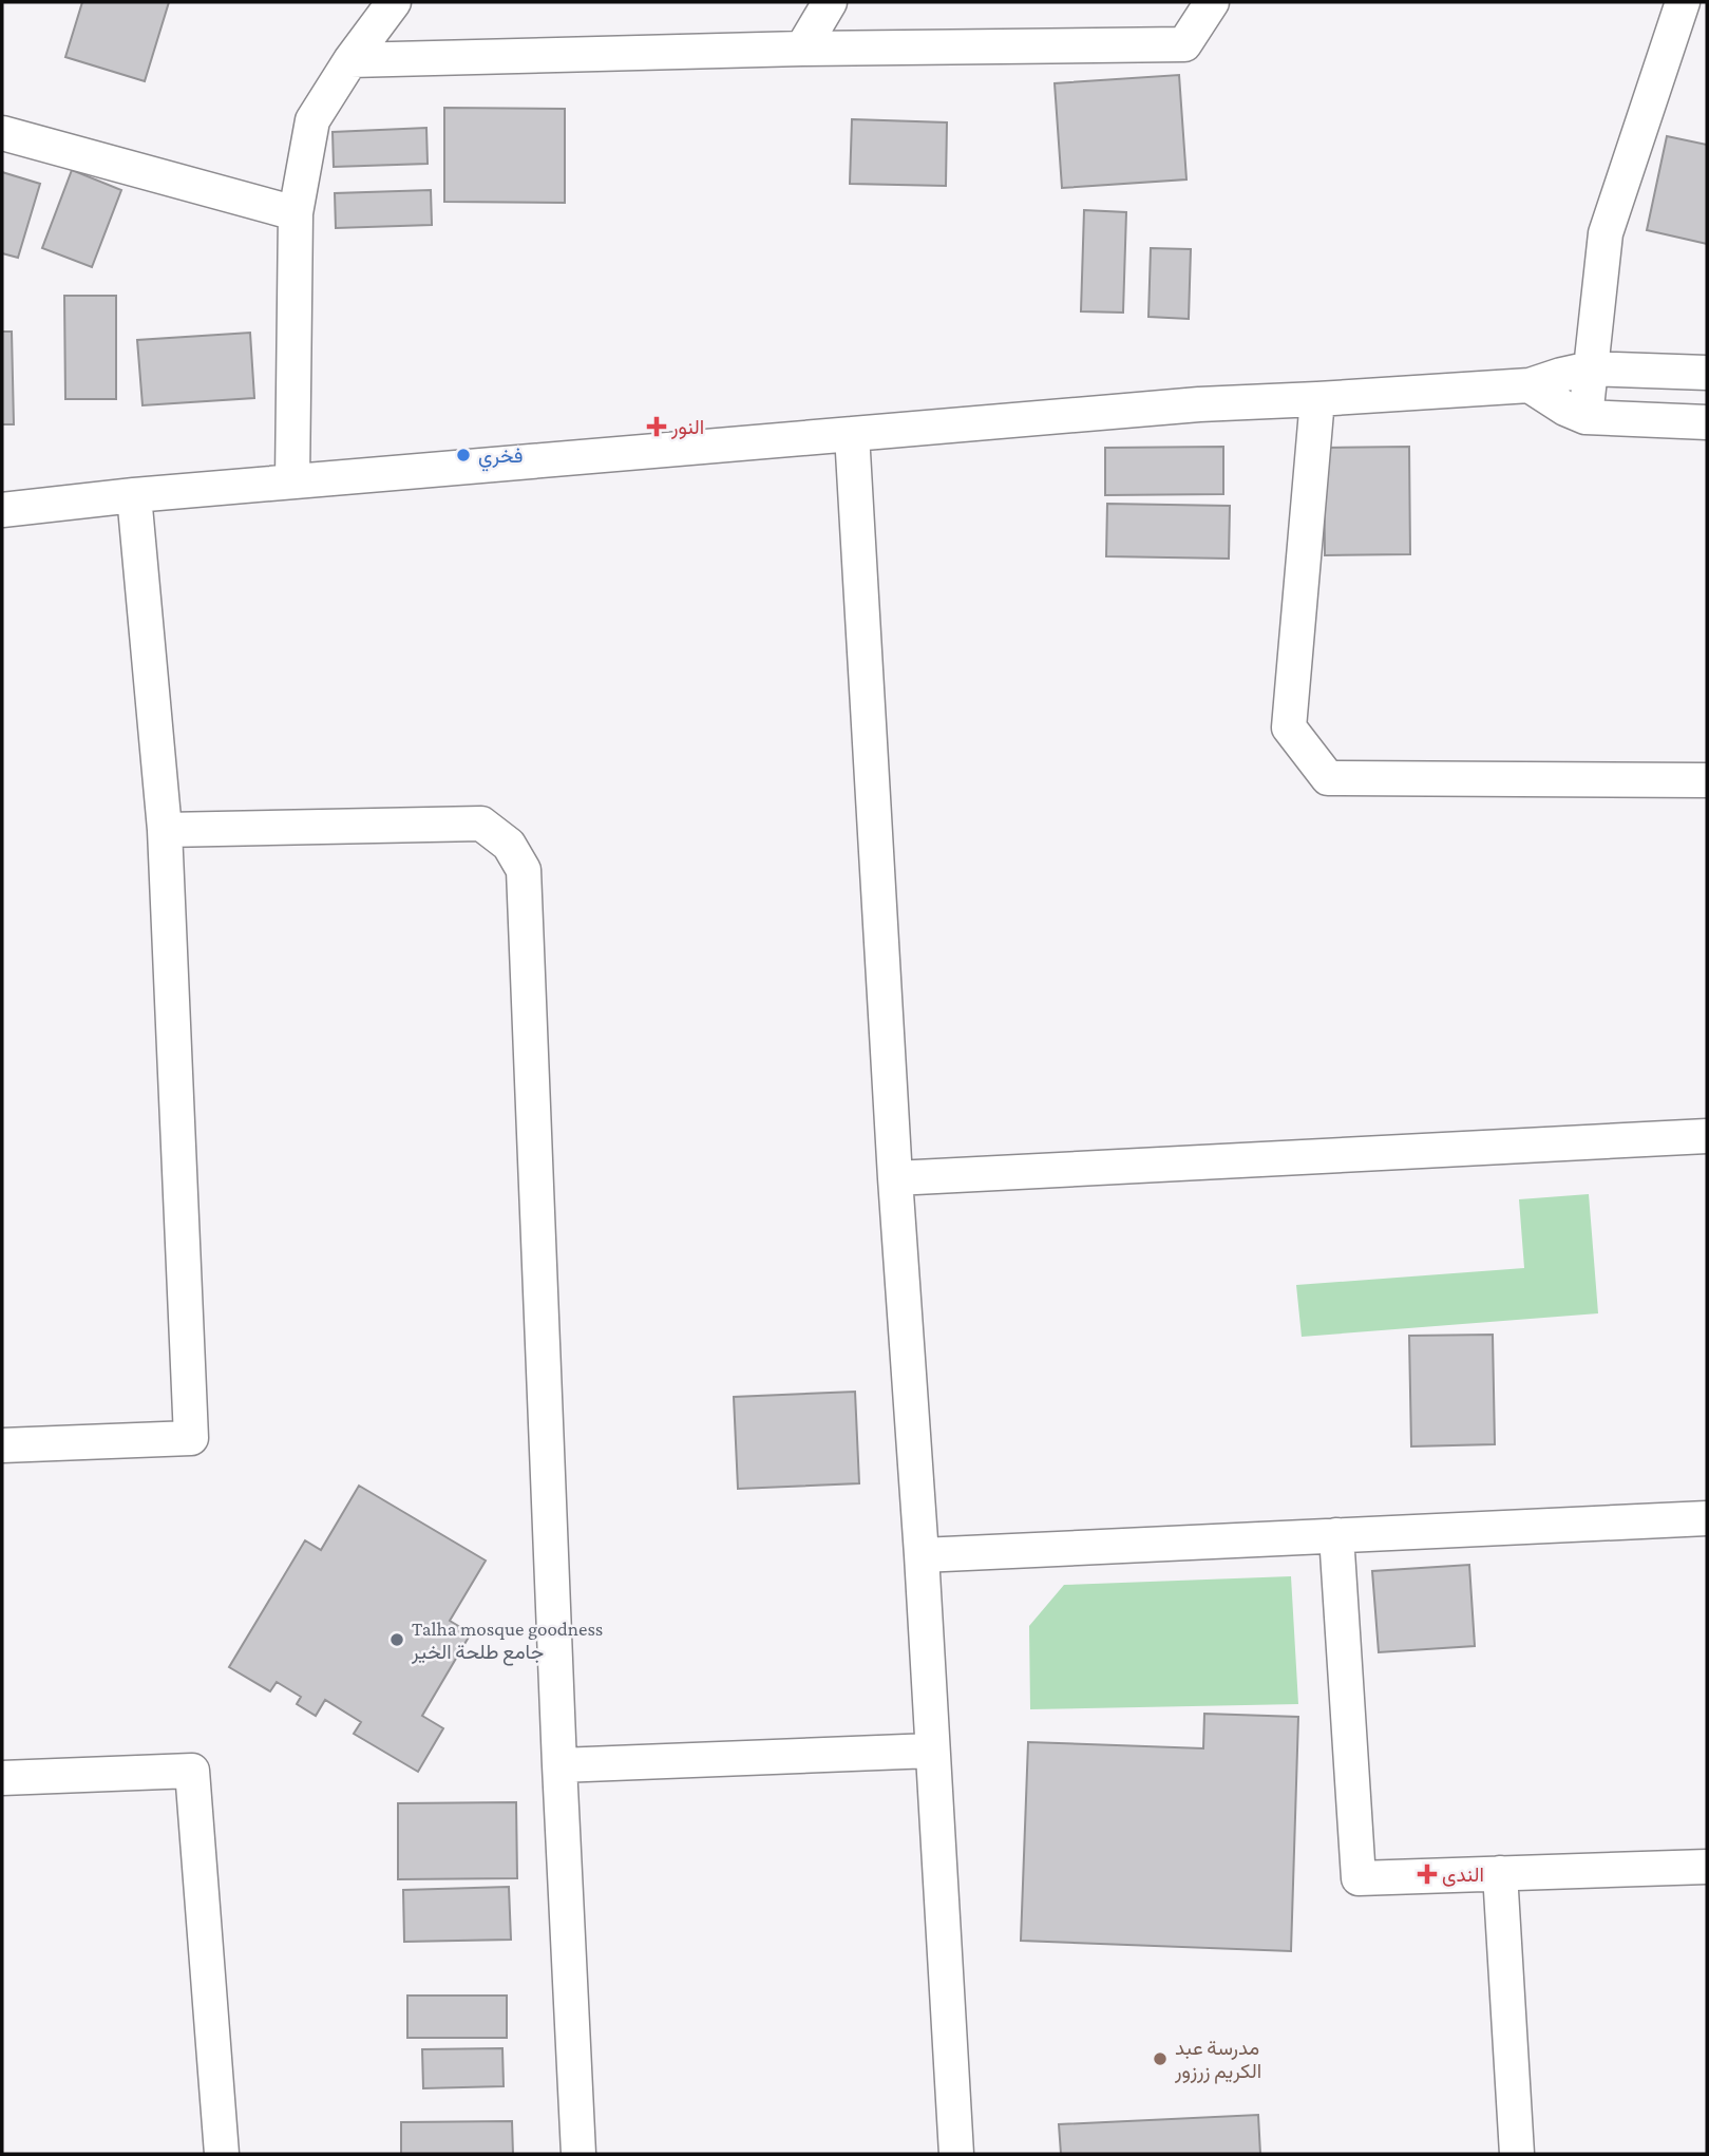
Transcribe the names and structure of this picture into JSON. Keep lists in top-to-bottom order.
{
  "places": {
    "health": ["النور", "الندى"],
    "other": ["فخري", "Talha mosque goodness جامع طلحة الخير", "مدرسة عبد الكريم زرزور"]
  }
}
